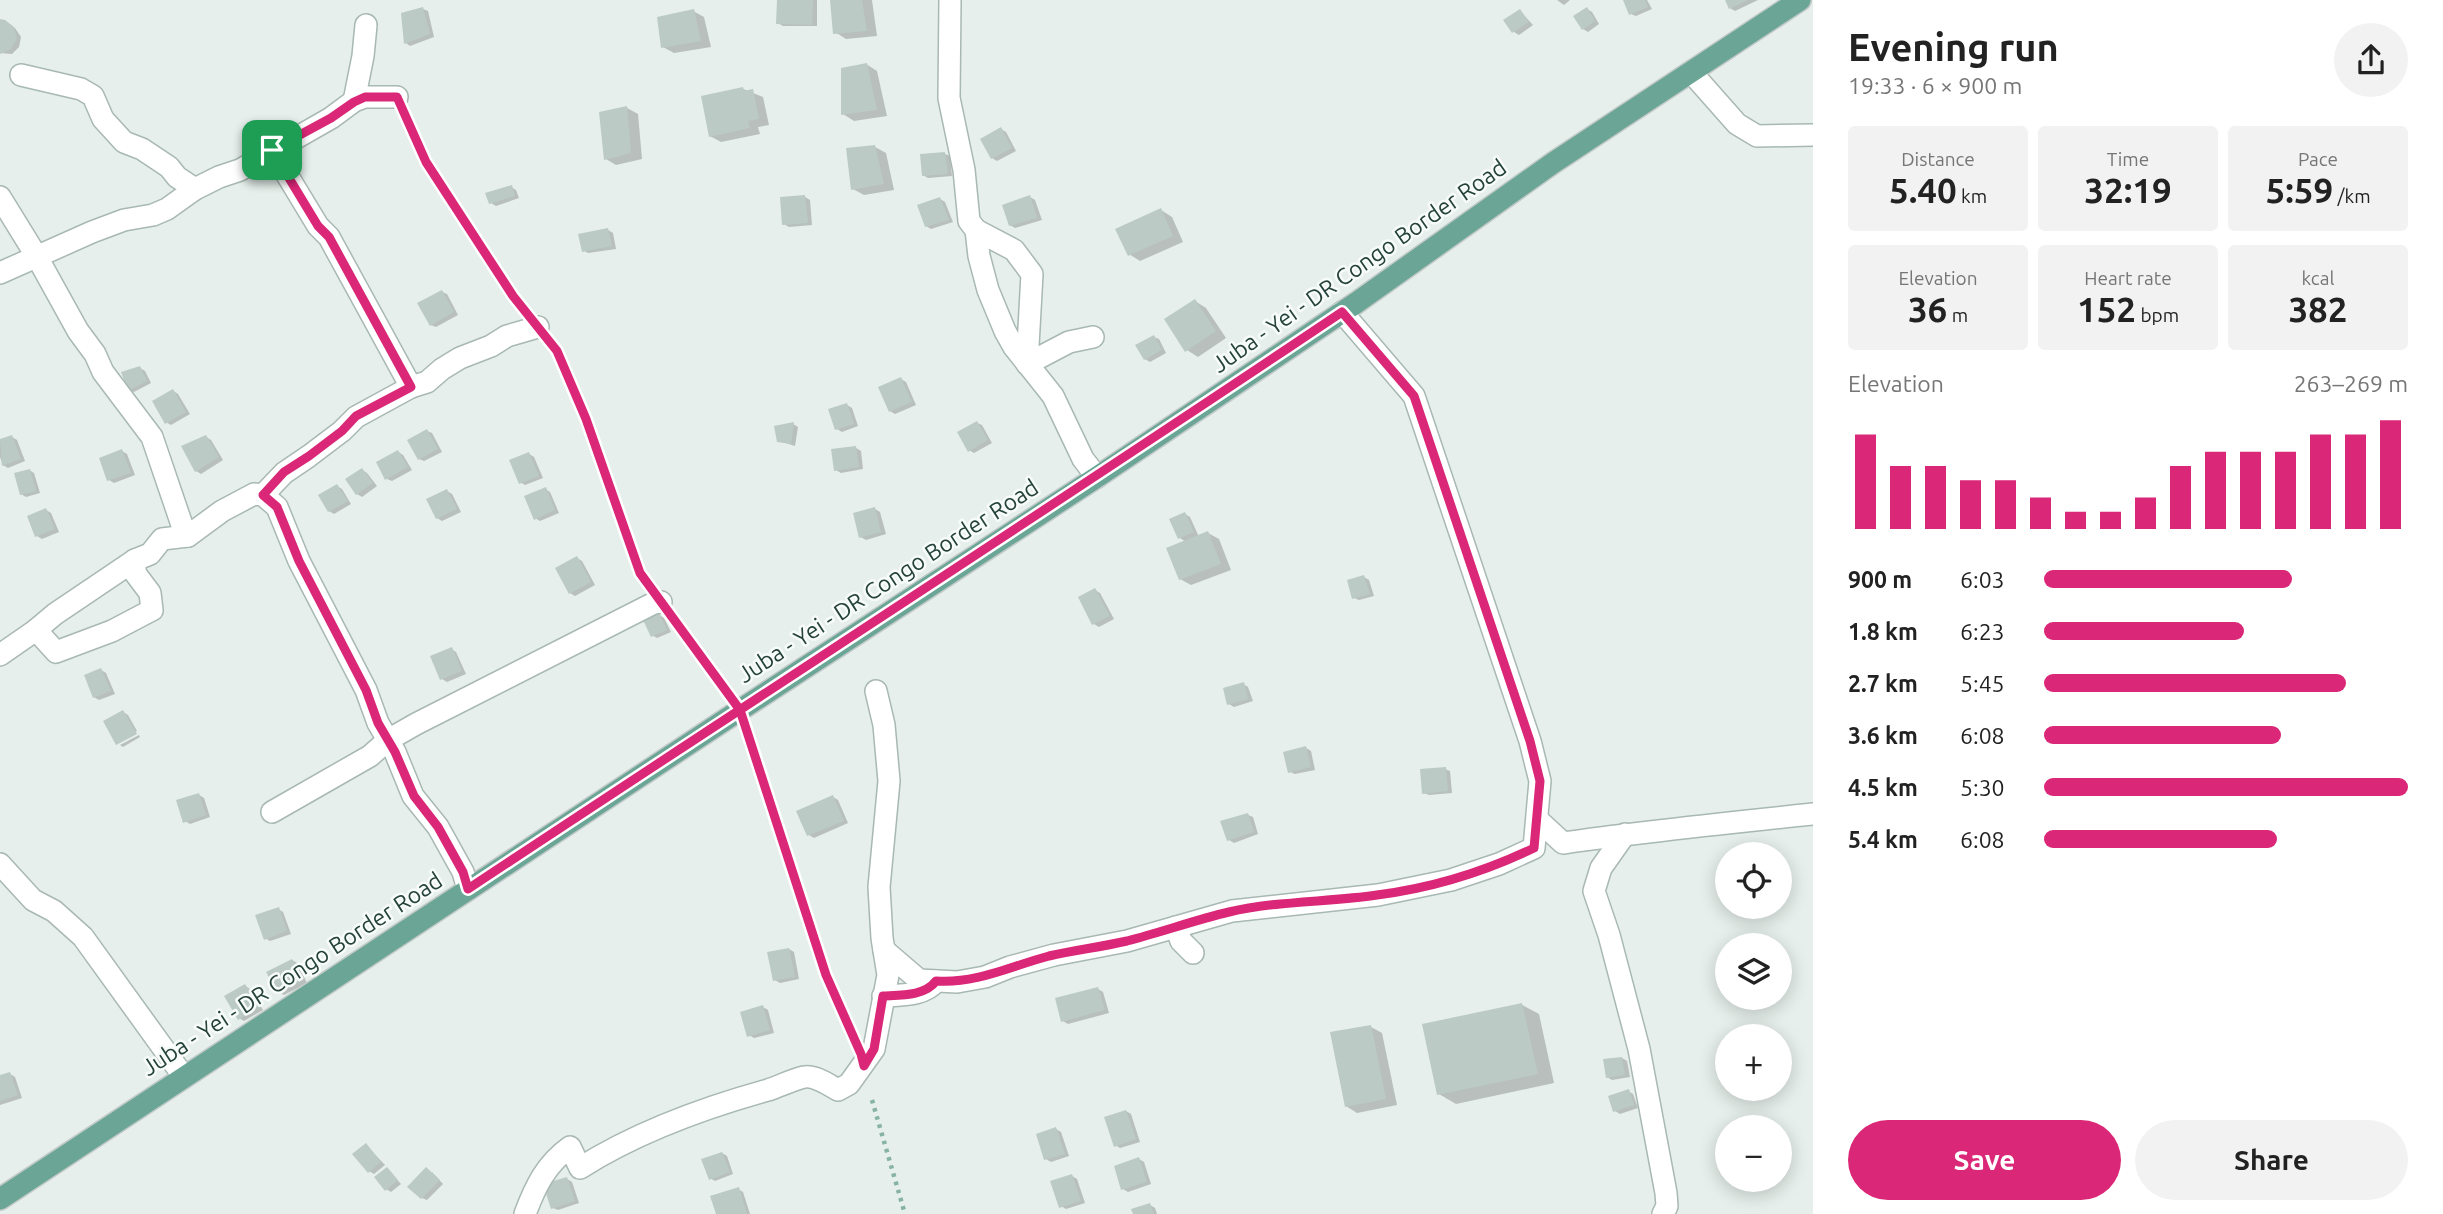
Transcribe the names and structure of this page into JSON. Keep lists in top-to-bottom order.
{
  "streets": {
    "main road": ["Juba - Yei - DR Congo Border Road"]
  },
  "page": {
    "heading": ["Evening run", "19:33 · 6 × 900 m"],
    "stats": [
      ["Distance", "5.40 km"],
      ["Time", "32:19"],
      ["Pace", "5:59 /km"],
      ["Elevation", "36 m"],
      ["Heart rate", "152 bpm"],
      ["kcal", "382"]
    ],
    "chart": ["Elevation", "263–269 m"],
    "list": [
      {
        "name": "900 m",
        "note": "6:03"
      },
      {
        "name": "1.8 km",
        "note": "6:23"
      },
      {
        "name": "2.7 km",
        "note": "5:45"
      },
      {
        "name": "3.6 km",
        "note": "6:08"
      },
      {
        "name": "4.5 km",
        "note": "5:30"
      },
      {
        "name": "5.4 km",
        "note": "6:08"
      }
    ],
    "map_buttons": ["+", "−"],
    "buttons": ["Save", "Share"]
  }
}
